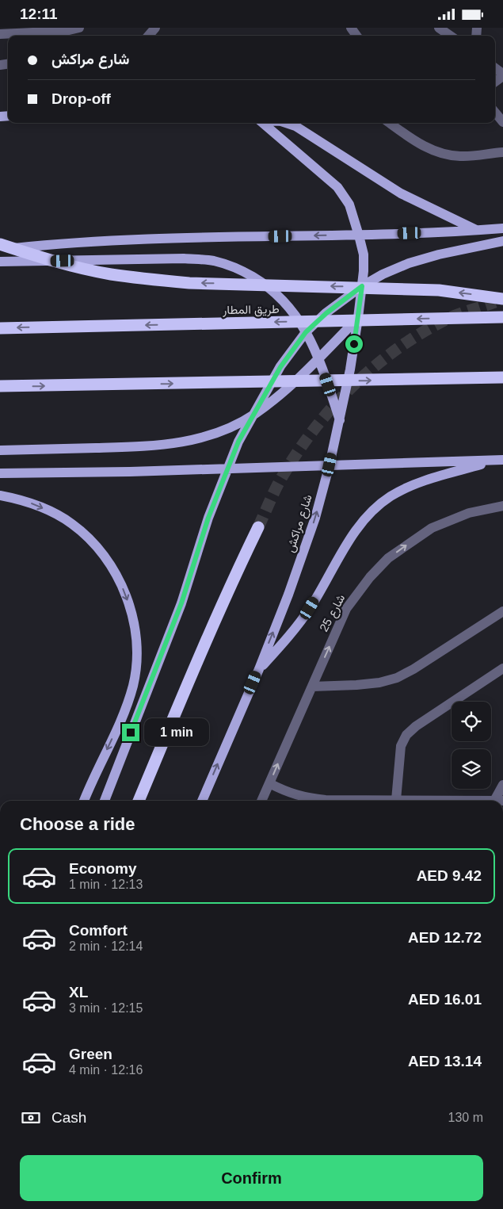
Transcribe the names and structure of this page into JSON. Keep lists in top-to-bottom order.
{
  "streets": {
    "highway": ["طريق المطار"],
    "main road": ["شارع مراكش"],
    "street": ["شارع 25"]
  },
  "one_way": ["شارع مراكش", "شارع 25"],
  "page": {
    "status": "12:11",
    "banner": ["شارع مراكش", "Drop-off"],
    "bubble": "1 min",
    "heading": "Choose a ride",
    "list": [
      {
        "name": "Economy",
        "note": "1 min · 12:13",
        "value": "AED 9.42"
      },
      {
        "name": "Comfort",
        "note": "2 min · 12:14",
        "value": "AED 12.72"
      },
      {
        "name": "XL",
        "note": "3 min · 12:15",
        "value": "AED 16.01"
      },
      {
        "name": "Green",
        "note": "4 min · 12:16",
        "value": "AED 13.14"
      }
    ],
    "pay": ["Cash", "130 m"],
    "buttons": "Confirm"
  }
}
